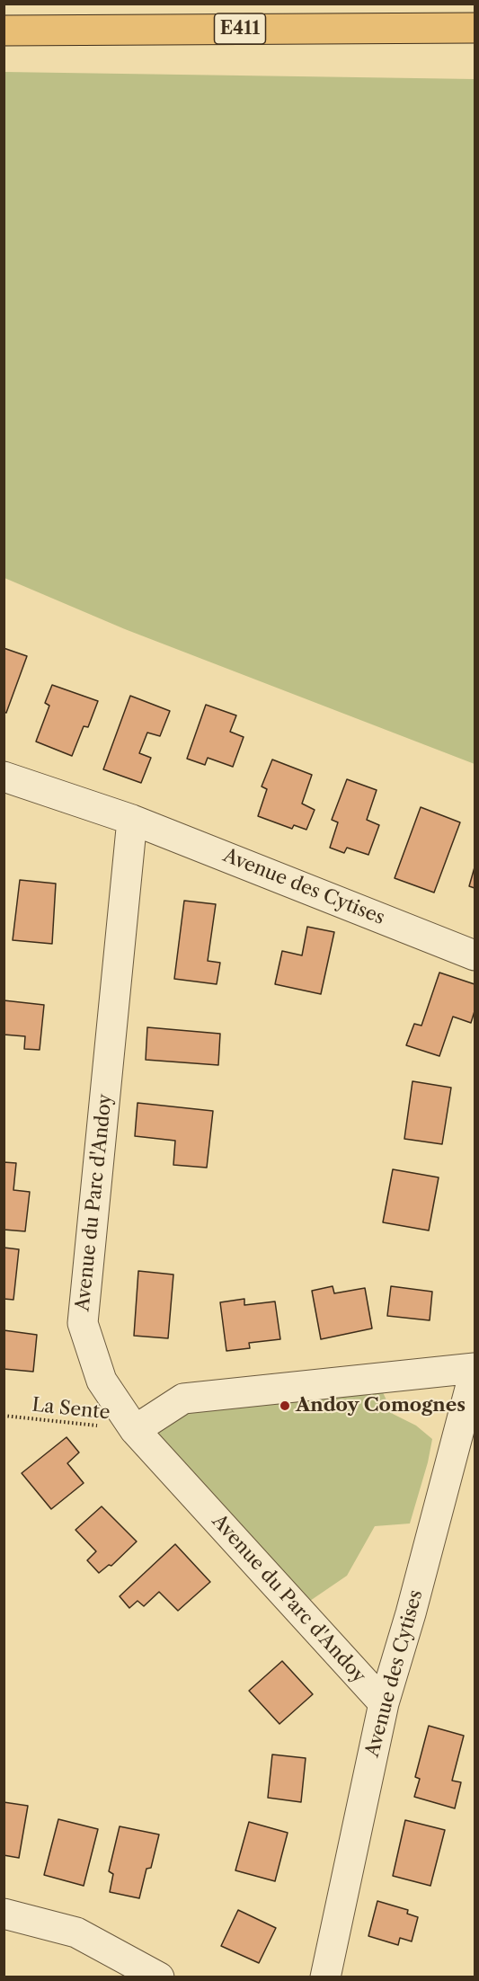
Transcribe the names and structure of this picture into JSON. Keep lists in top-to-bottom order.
{
  "streets": {
    "highway": ["E411"],
    "street": ["Avenue des Cytises", "Avenue du Parc d'Andoy"],
    "path": ["La Sente"]
  },
  "crossings": [
    ["Avenue des Cytises", "Avenue du Parc d'Andoy"],
    ["Avenue du Parc d'Andoy", "La Sente"]
  ],
  "places": ["Andoy Comognes"]
}
